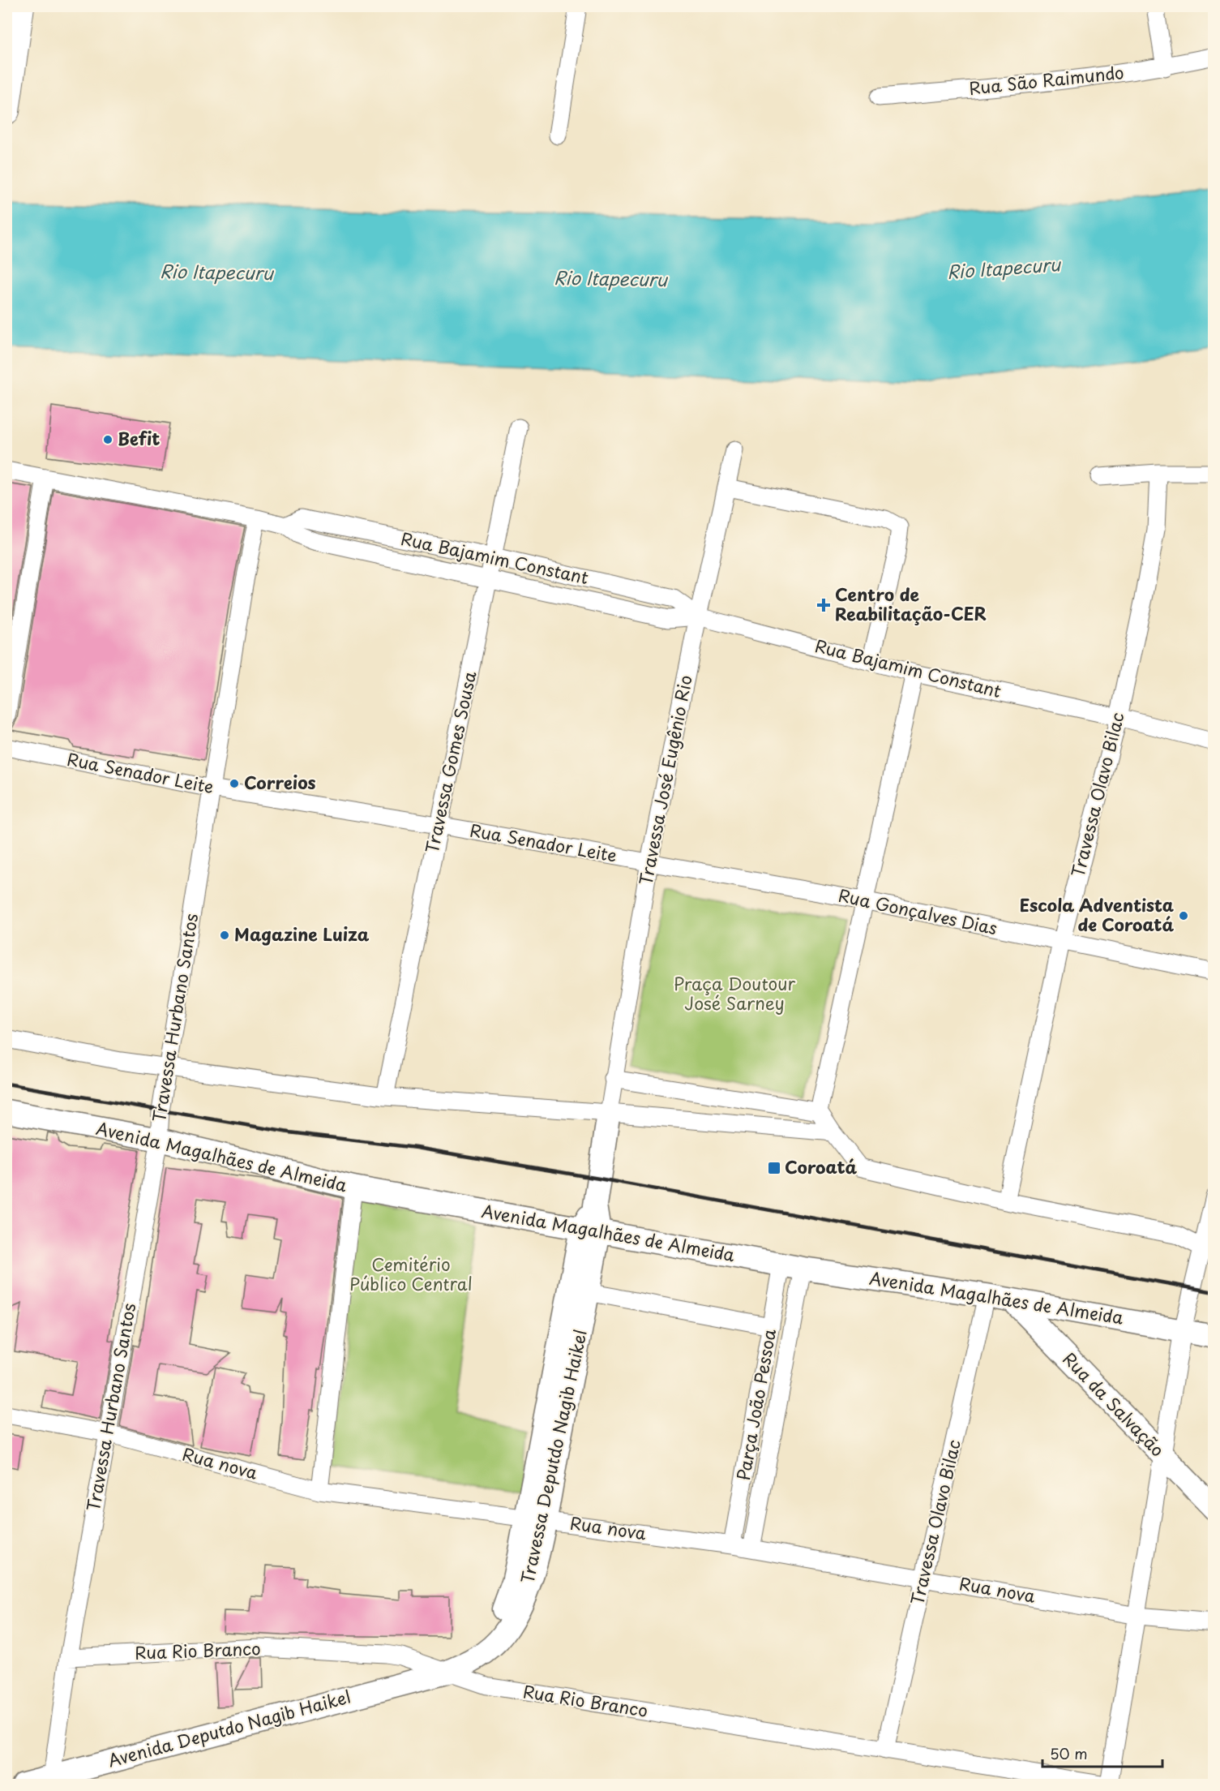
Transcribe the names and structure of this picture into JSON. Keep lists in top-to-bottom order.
{
  "streets": {
    "street": [
      "Rua São Raimundo",
      "Rua Bajamim Constant",
      "Travessa Gomes Sousa",
      "Rua Senador Leite",
      "Travessa José Eugênio Rio",
      "Travessa Olavo Bilac",
      "Rua Gonçalves Dias",
      "Travessa Hurbano Santos",
      "Avenida Magalhães de Almeida",
      "Parça João Pessoa",
      "Rua da Salvação",
      "Travessa Deputdo Nagib Haikel",
      "Rua nova",
      "Rua Rio Branco",
      "Avenida Deputdo Nagib Haikel"
    ]
  },
  "crossings": [
    ["Rua Bajamim Constant", "Travessa Gomes Sousa"],
    ["Rua Bajamim Constant", "Travessa José Eugênio Rio"],
    ["Rua Bajamim Constant", "Travessa Olavo Bilac"],
    ["Rua Bajamim Constant", "Travessa Hurbano Santos"],
    ["Travessa Gomes Sousa", "Rua Senador Leite"],
    ["Rua Senador Leite", "Travessa José Eugênio Rio"],
    ["Rua Senador Leite", "Rua Gonçalves Dias"],
    ["Rua Senador Leite", "Travessa Hurbano Santos"],
    ["Travessa José Eugênio Rio", "Rua Gonçalves Dias"],
    ["Travessa José Eugênio Rio", "Travessa Deputdo Nagib Haikel"],
    ["Travessa Olavo Bilac", "Rua Gonçalves Dias"],
    ["Travessa Olavo Bilac", "Avenida Magalhães de Almeida"],
    ["Travessa Olavo Bilac", "Rua nova"],
    ["Travessa Olavo Bilac", "Rua Rio Branco"],
    ["Travessa Hurbano Santos", "Avenida Magalhães de Almeida"],
    ["Travessa Hurbano Santos", "Rua nova"],
    ["Travessa Hurbano Santos", "Rua Rio Branco"],
    ["Travessa Hurbano Santos", "Avenida Deputdo Nagib Haikel"],
    ["Avenida Magalhães de Almeida", "Parça João Pessoa"],
    ["Avenida Magalhães de Almeida", "Rua da Salvação"],
    ["Avenida Magalhães de Almeida", "Travessa Deputdo Nagib Haikel"],
    ["Parça João Pessoa", "Rua nova"],
    ["Travessa Deputdo Nagib Haikel", "Rua nova"],
    ["Travessa Deputdo Nagib Haikel", "Rua Rio Branco"],
    ["Travessa Deputdo Nagib Haikel", "Avenida Deputdo Nagib Haikel"],
    ["Rua Rio Branco", "Avenida Deputdo Nagib Haikel"]
  ],
  "water": ["Rio Itapecuru"],
  "parks": ["Praça Doutour José Sarney", "Cemitério Público Central"],
  "places": {
    "other": [
      "Befit",
      "Correios",
      "Escola Adventista de Coroatá",
      "Magazine Luiza"
    ],
    "health": ["Centro de Reabilitação-CER"],
    "transit": ["Coroatá"]
  },
  "scale_bar": "50 m"
}
